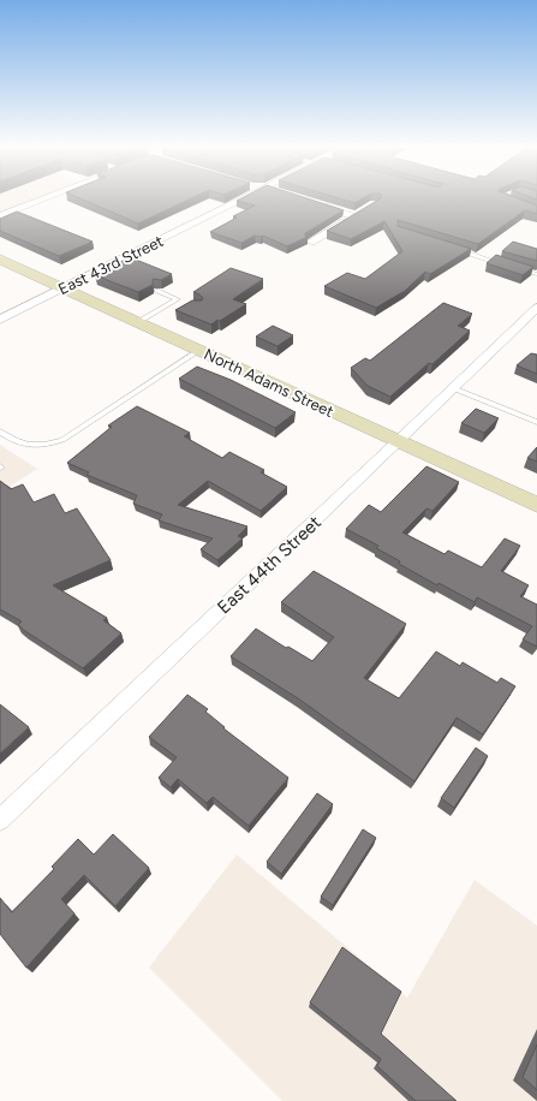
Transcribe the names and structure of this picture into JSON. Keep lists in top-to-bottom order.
{
  "streets": {
    "street": ["East 43rd Street", "North Adams Street", "East 44th Street"]
  },
  "crossings": [
    ["East 43rd Street", "North Adams Street"],
    ["North Adams Street", "East 44th Street"]
  ]
}
